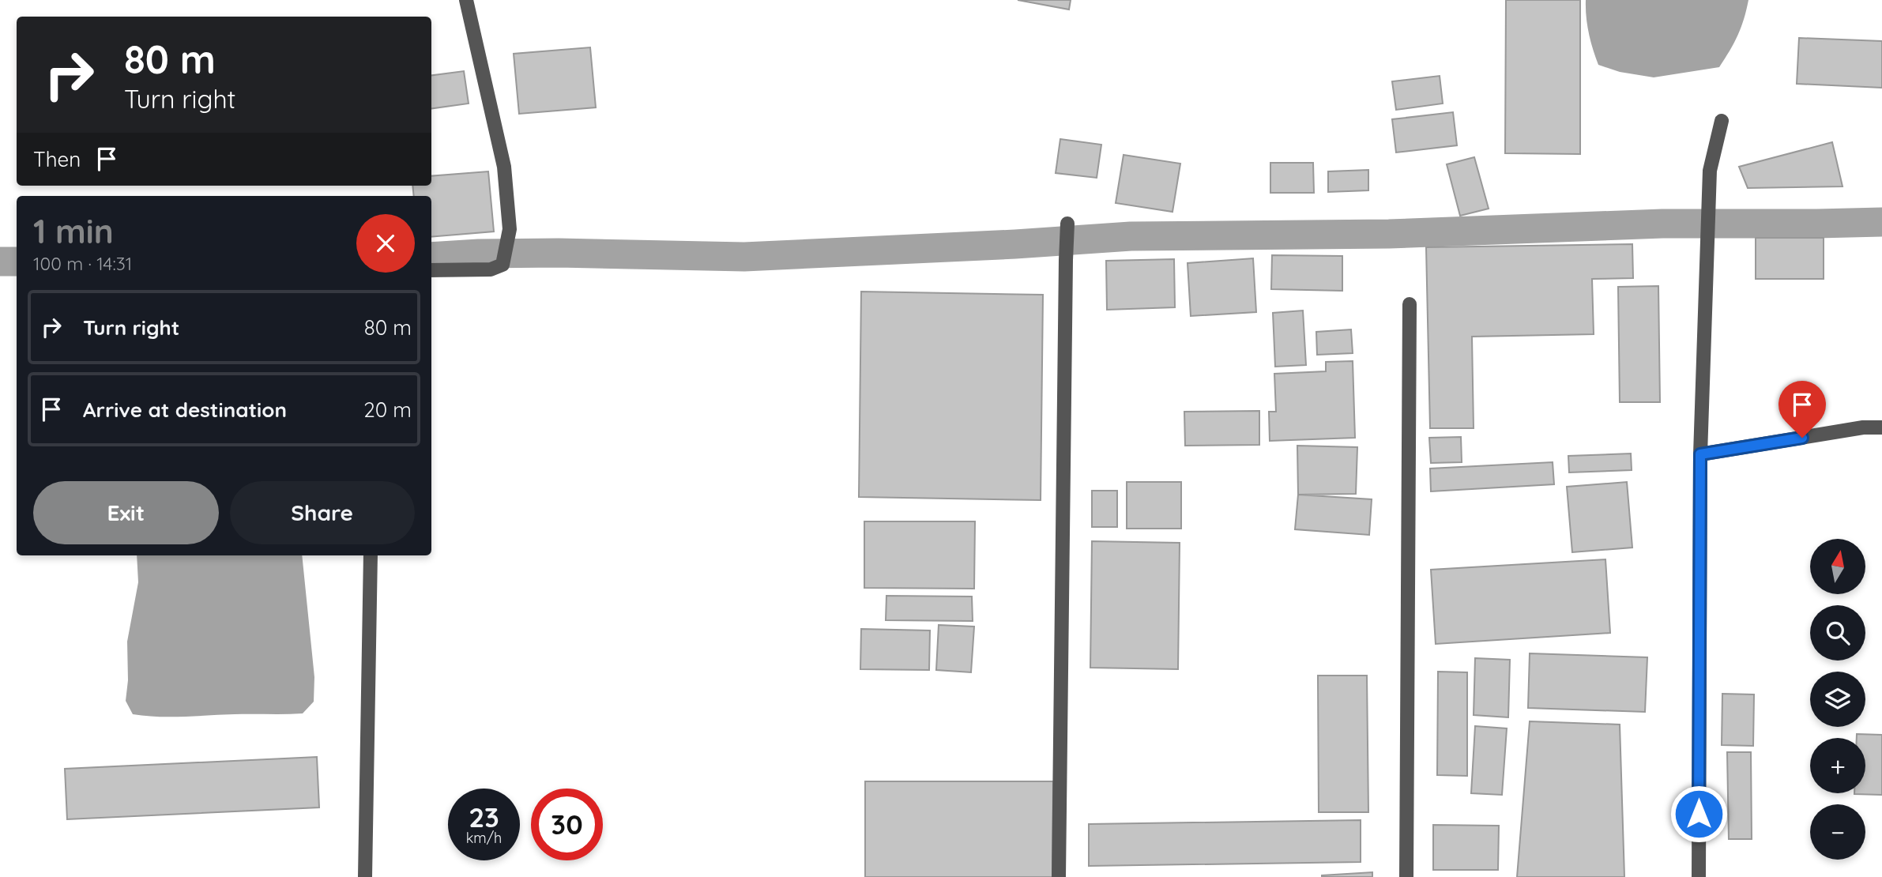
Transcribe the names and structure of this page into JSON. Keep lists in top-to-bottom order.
{
  "north": "top",
  "page": {
    "turn": ["80 m", "Turn right"],
    "then": "Then",
    "heading": ["1 min", "100 m · 14:31"],
    "list": [
      {
        "name": "Turn right",
        "value": "80 m"
      },
      {
        "name": "Arrive at destination",
        "value": "20 m"
      }
    ],
    "buttons": ["Exit", "Share"],
    "map_buttons": ["+", "−"],
    "speed": "23 km/h",
    "limit": "30"
  }
}
